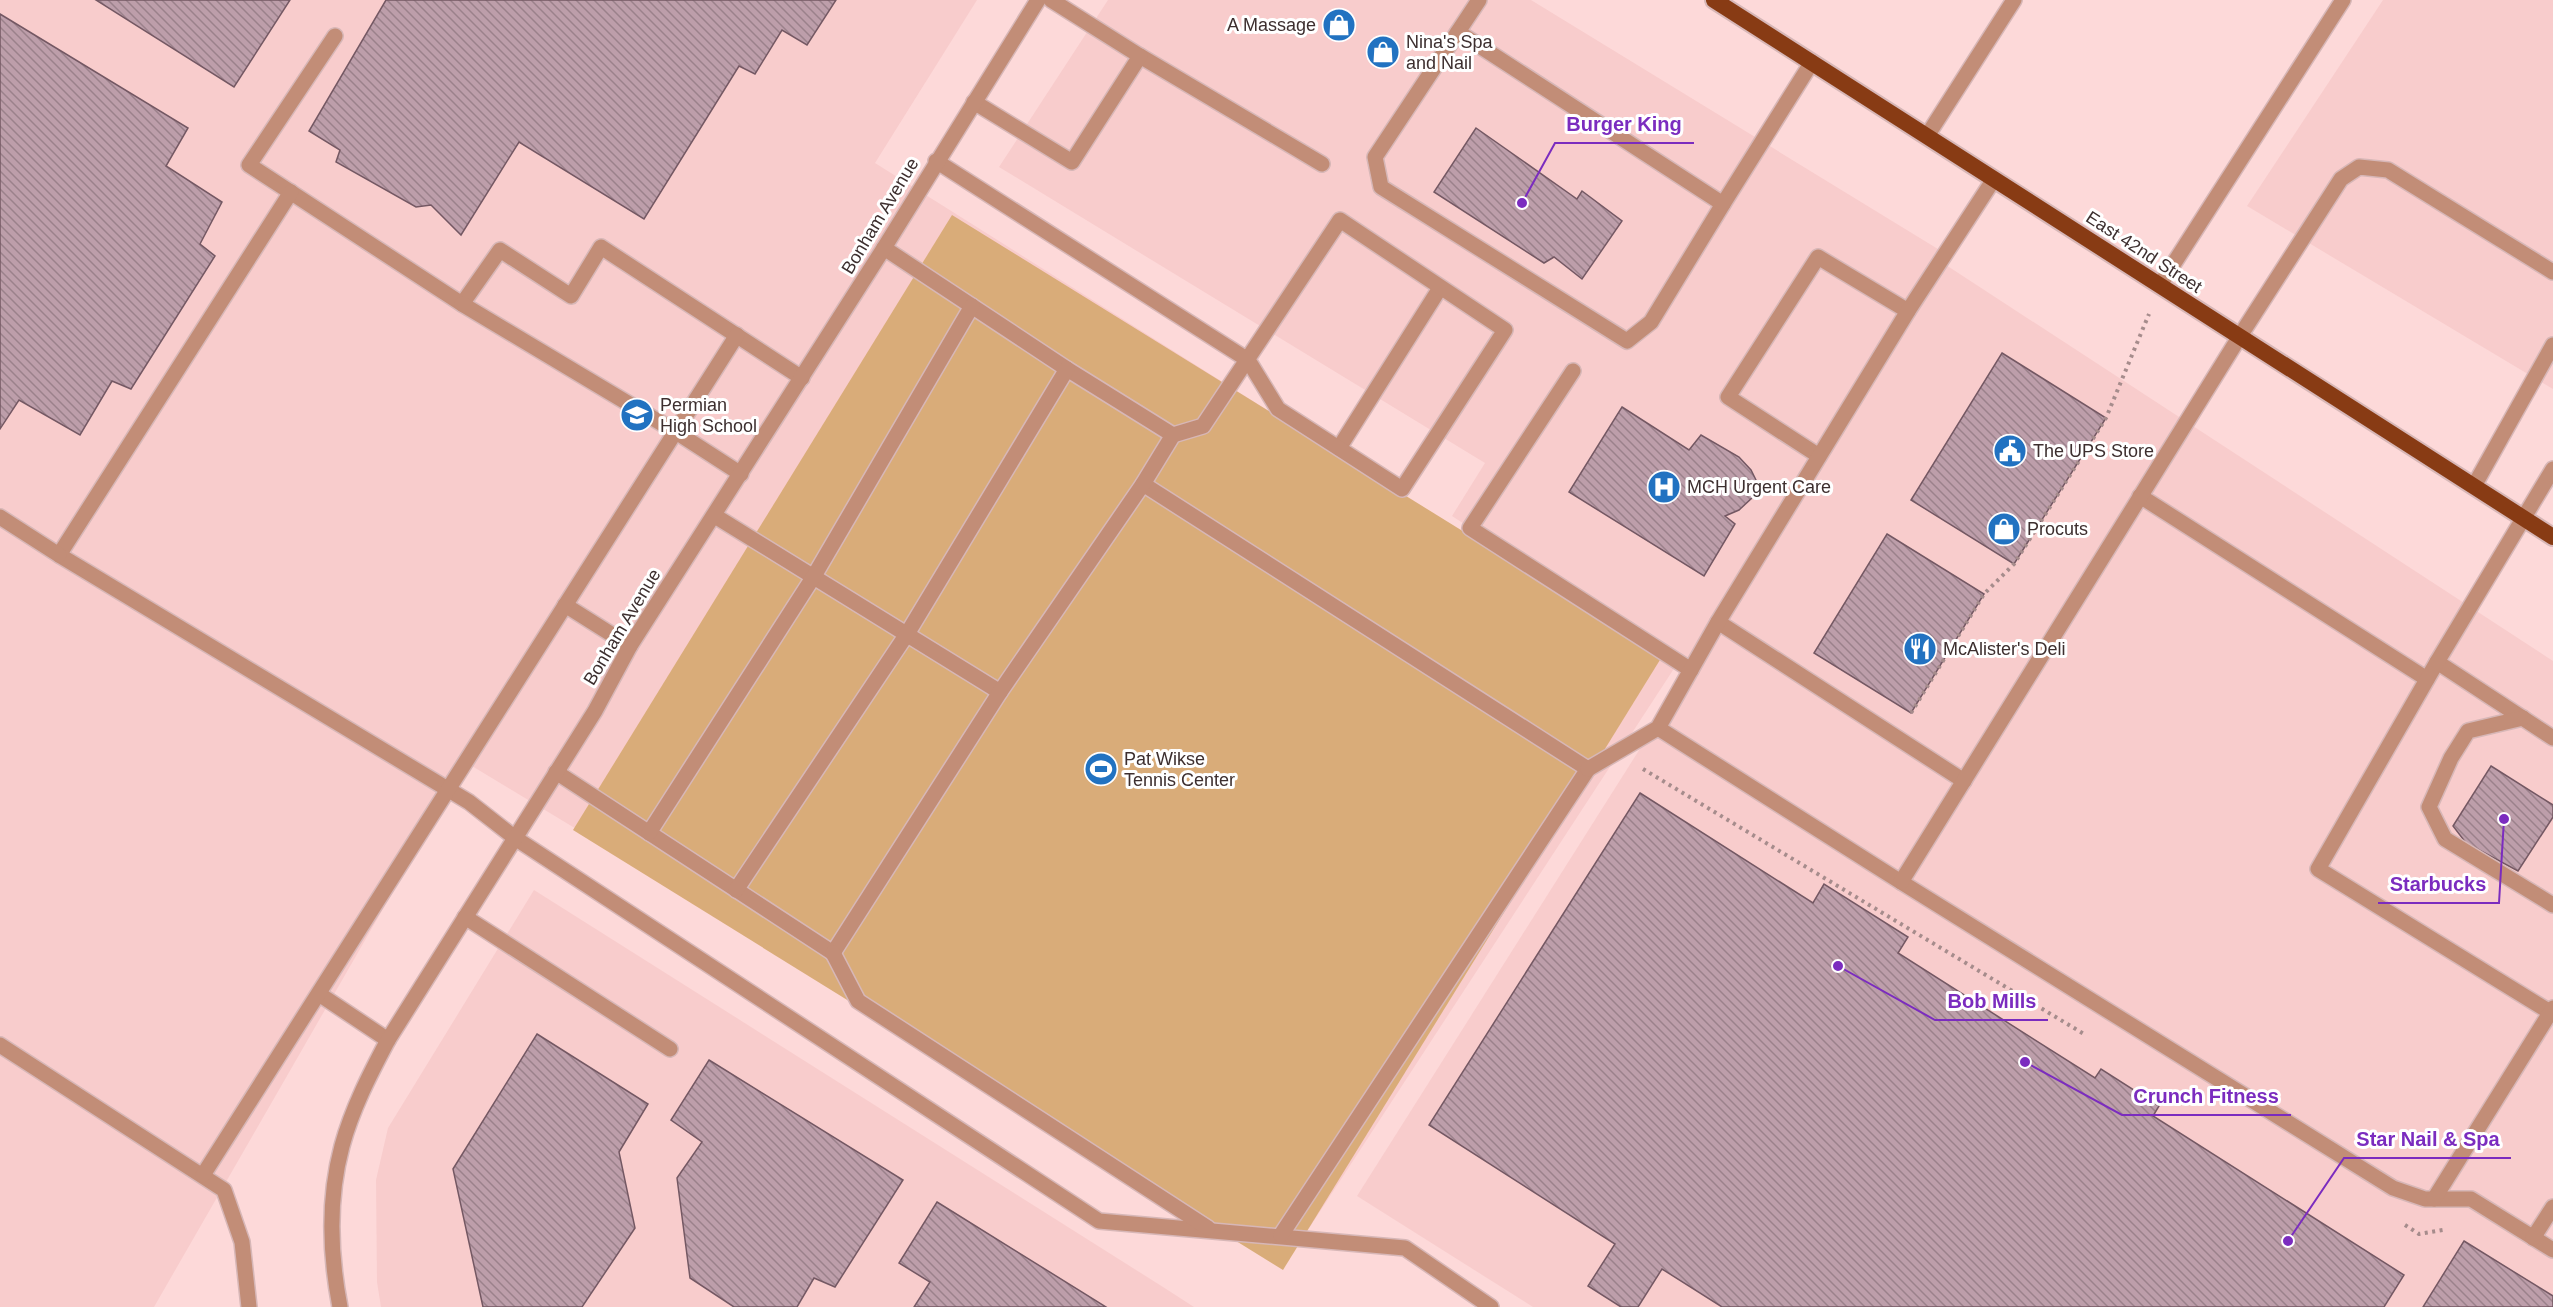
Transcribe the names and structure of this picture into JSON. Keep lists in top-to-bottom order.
{
  "streets": {
    "highway": ["East 42nd Street"],
    "street": ["Bonham Avenue"]
  },
  "places": {
    "shop": ["A Massage", "Nina's Spa and Nail", "Procuts"],
    "other": [
      "Burger King",
      "Starbucks",
      "Bob Mills",
      "Crunch Fitness",
      "Star Nail & Spa"
    ],
    "school or university": ["Permian High School"],
    "public building": ["The UPS Store"],
    "hospital": ["MCH Urgent Care"],
    "restaurant": ["McAlister's Deli"],
    "sports": ["Pat Wikse Tennis Center"]
  }
}
